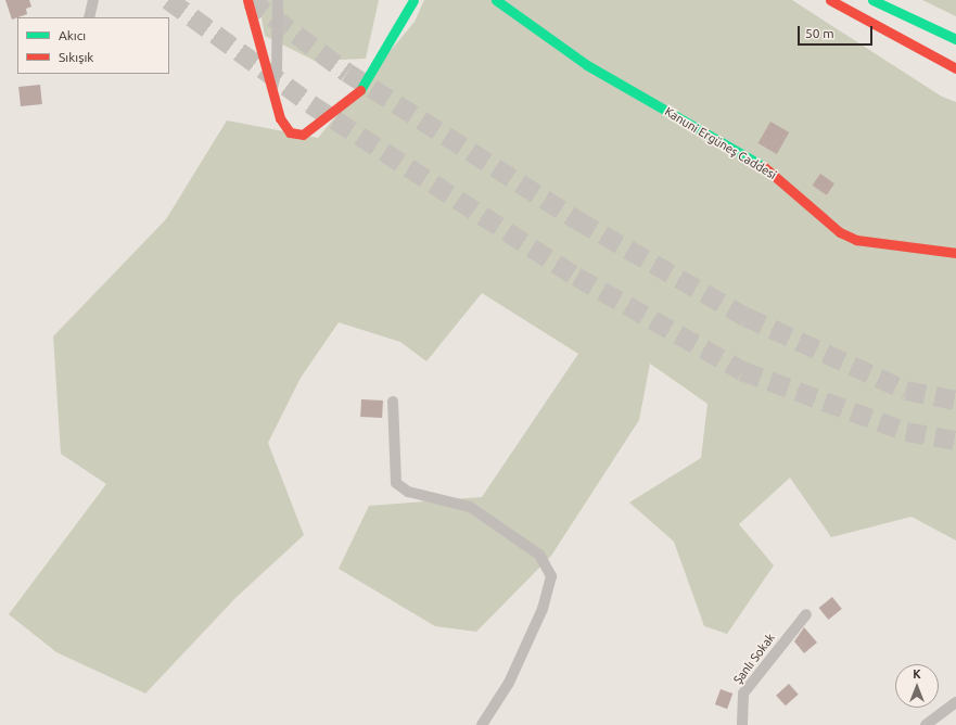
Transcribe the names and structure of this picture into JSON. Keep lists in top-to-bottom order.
{
  "streets": {
    "street": ["Kanuni Ergüneş Caddesi", "Şanlı Sokak"]
  },
  "legend": ["Akıcı", "Sıkışık"],
  "scale_bar": "50 m",
  "north": "top"
}
